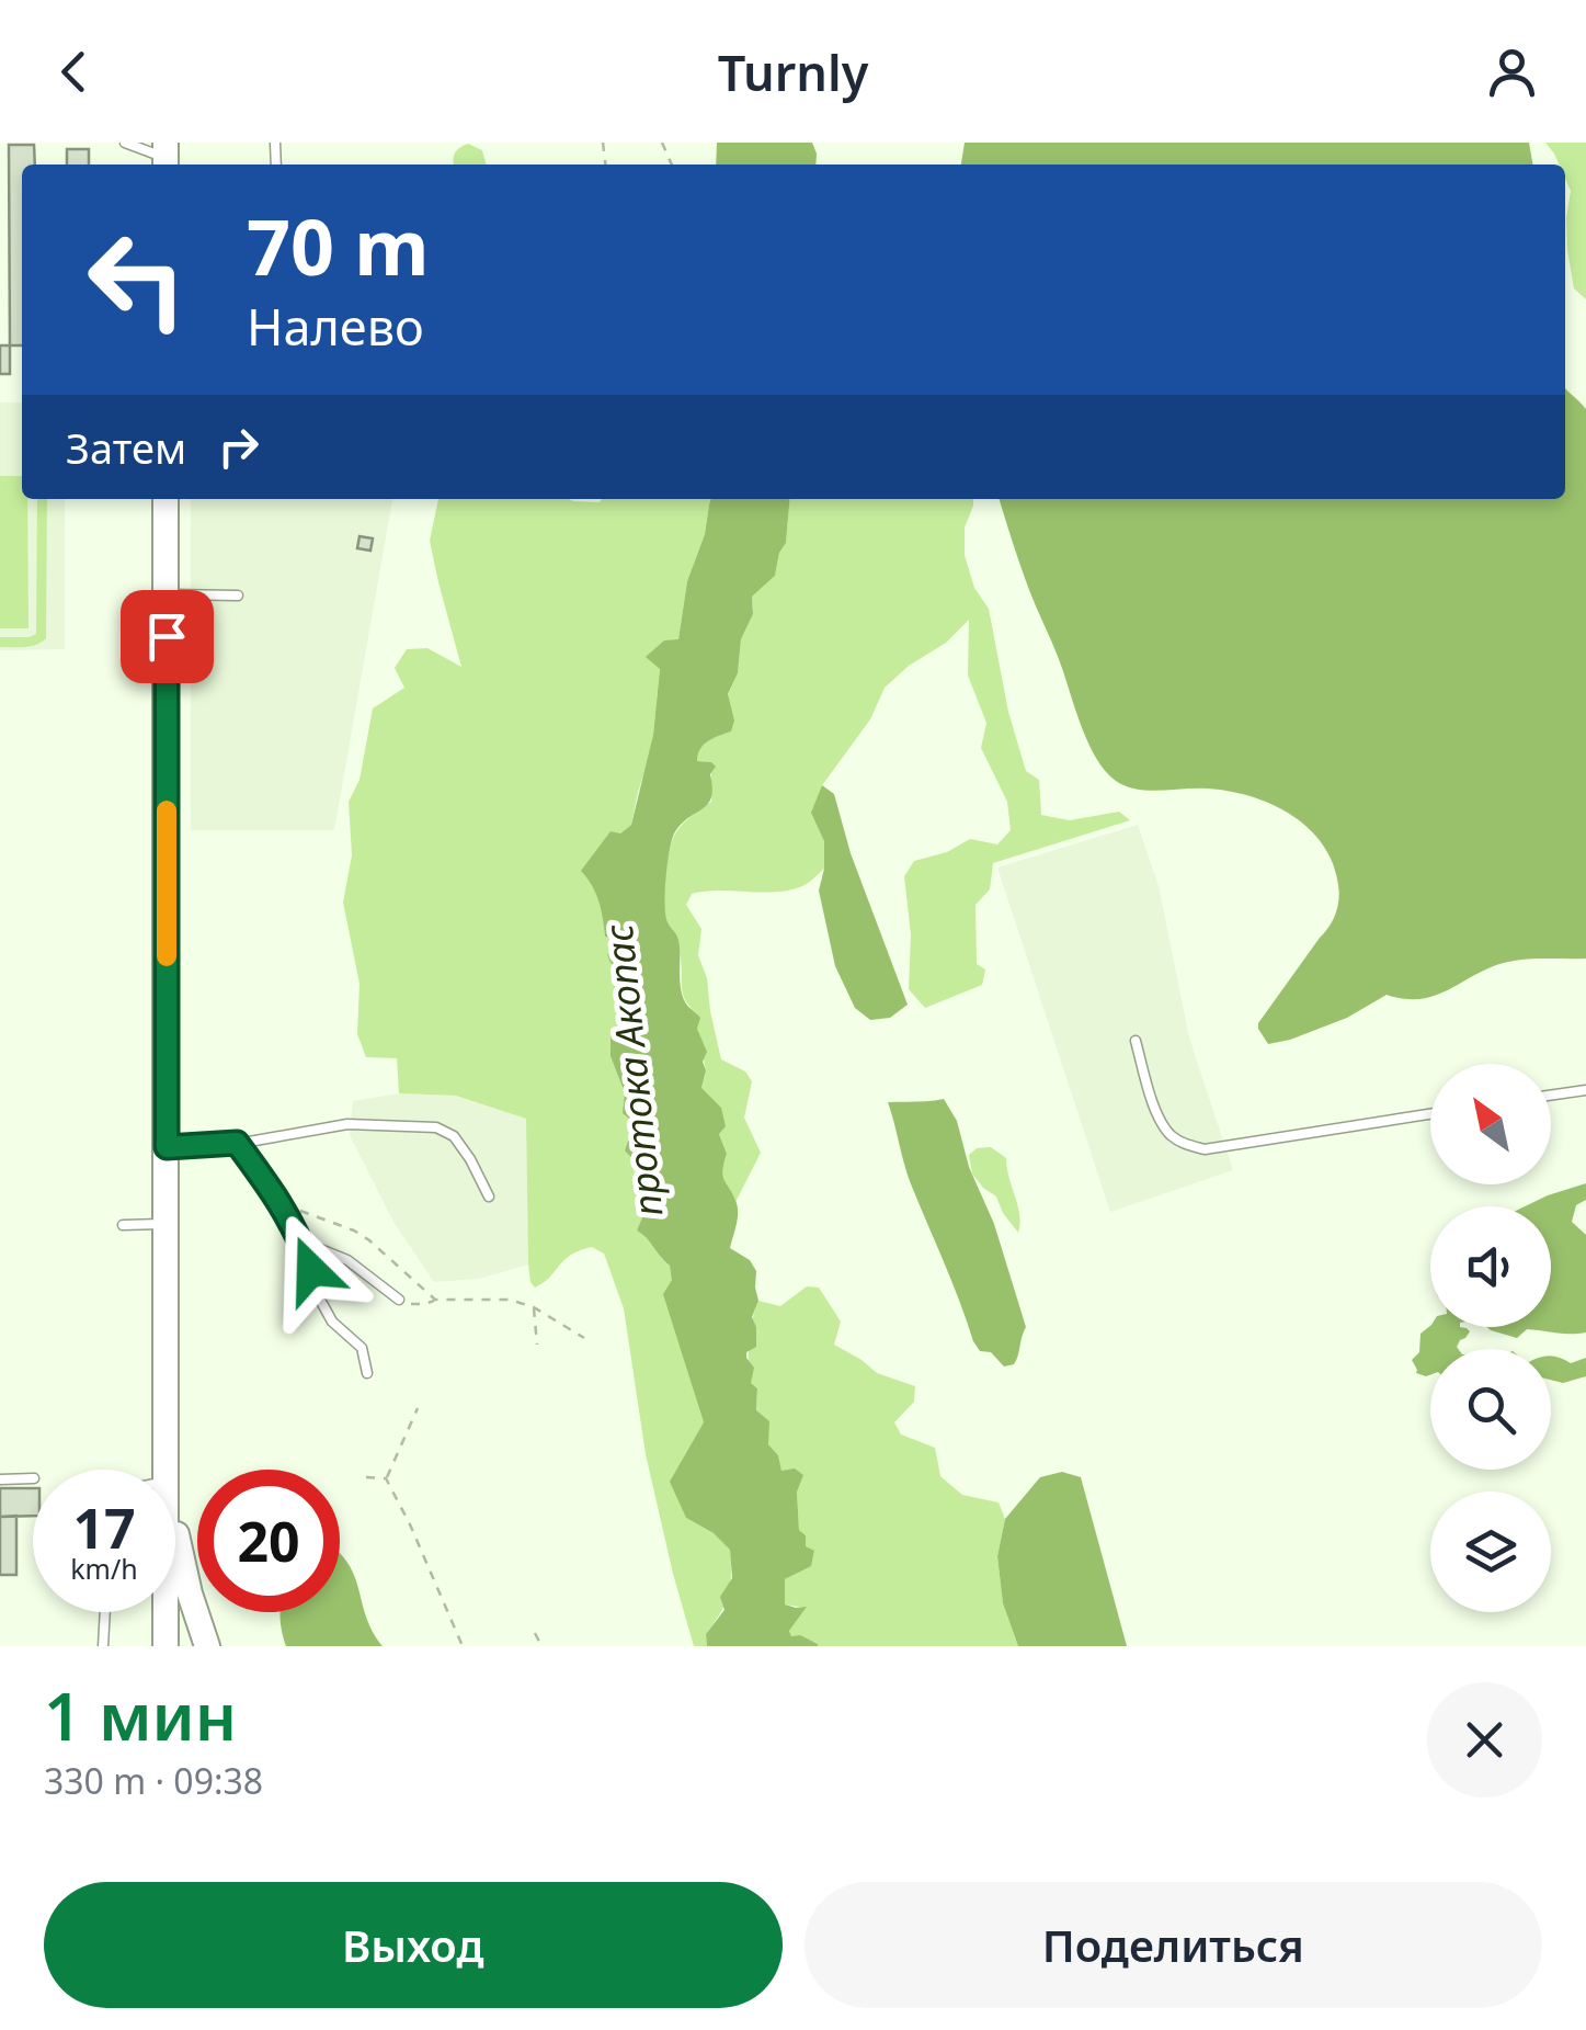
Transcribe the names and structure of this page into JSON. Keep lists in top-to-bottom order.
{
  "water": ["протока Акопас"],
  "north": "top left",
  "page": {
    "header": "Turnly",
    "turn": ["70 m", "Налево"],
    "then": "Затем",
    "speed": "17 km/h",
    "limit": "20",
    "heading": ["1 мин", "330 m · 09:38"],
    "buttons": ["Выход", "Поделиться"]
  }
}
